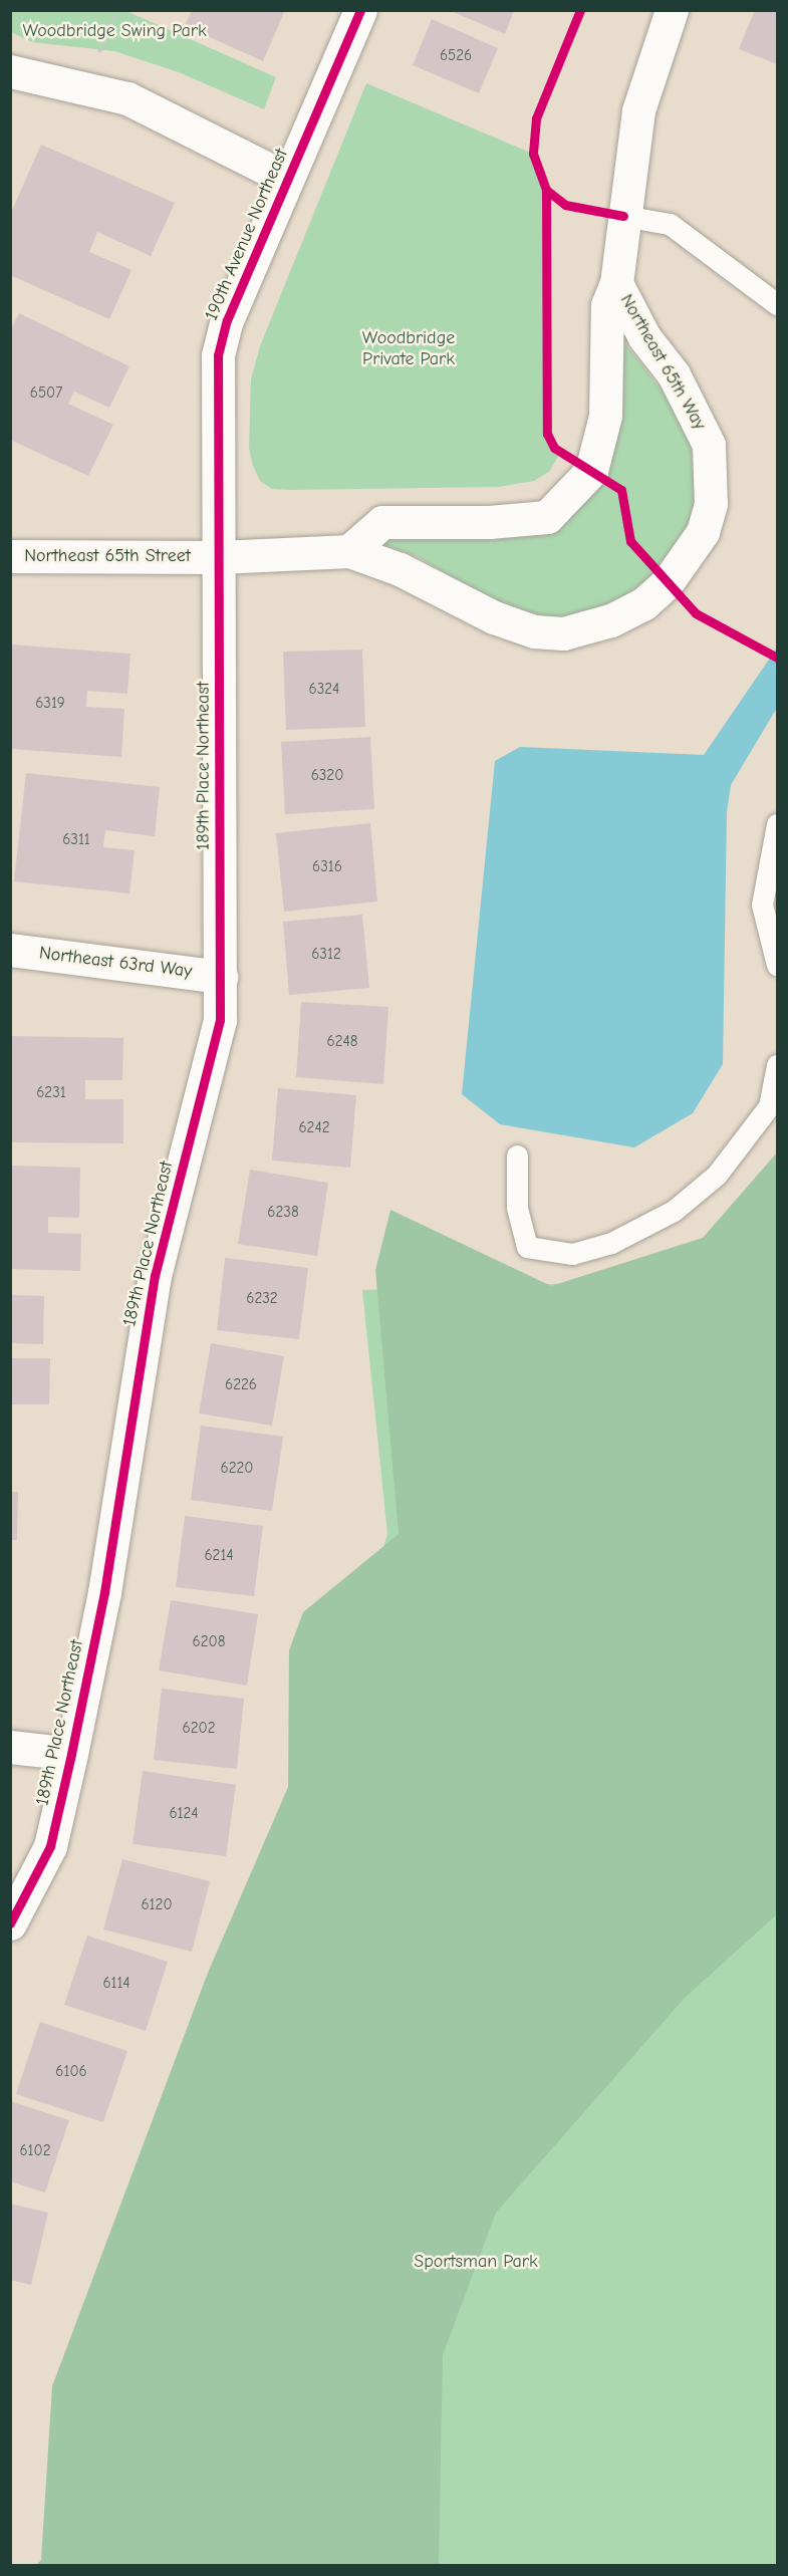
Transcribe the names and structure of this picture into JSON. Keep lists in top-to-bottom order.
{
  "streets": {
    "street": [
      "190th Avenue Northeast",
      "Northeast 65th Way",
      "Northeast 65th Street",
      "189th Place Northeast",
      "Northeast 63rd Way"
    ]
  },
  "crossings": [
    ["190th Avenue Northeast", "Northeast 65th Street"],
    ["190th Avenue Northeast", "189th Place Northeast"],
    ["Northeast 65th Way", "Northeast 65th Street"],
    ["Northeast 65th Street", "189th Place Northeast"],
    ["189th Place Northeast", "Northeast 63rd Way"]
  ],
  "parks": ["Woodbridge Swing Park", "Woodbridge Private Park", "Sportsman Park"],
  "house_numbers": [
    "6526",
    "6507",
    "6324",
    "6319",
    "6320",
    "6311",
    "6316",
    "6312",
    "6248",
    "6231",
    "6242",
    "6238",
    "6232",
    "6226",
    "6220",
    "6214",
    "6208",
    "6202",
    "6124",
    "6120",
    "6114",
    "6106",
    "6102"
  ]
}
